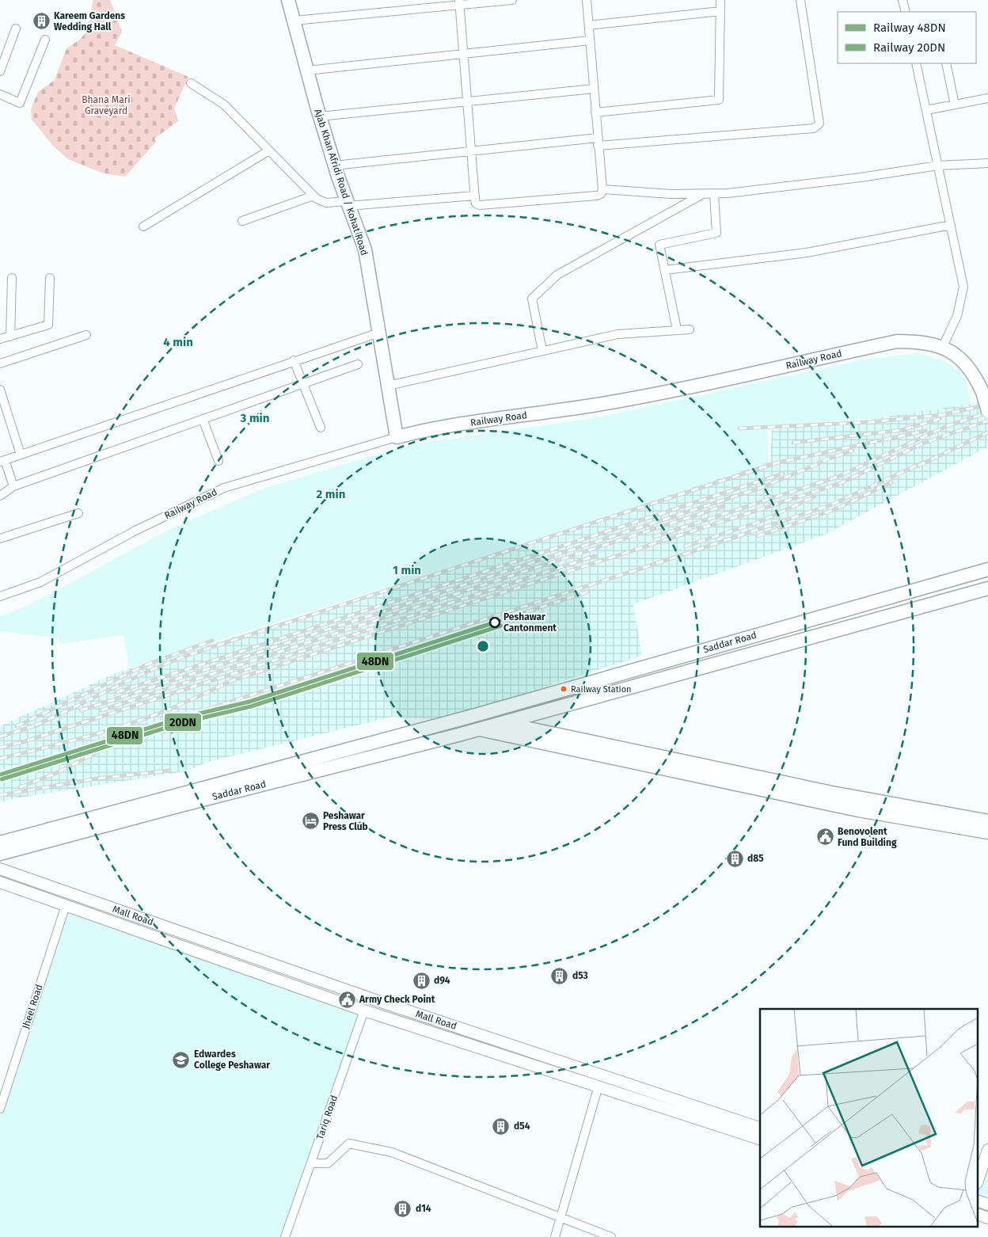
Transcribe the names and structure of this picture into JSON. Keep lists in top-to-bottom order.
{
  "streets": {
    "main road": [
      "Ajab Khan Afridi Road / Kohat Road",
      "Railway Road",
      "Saddar Road",
      "Mall Road",
      "Tariq Road"
    ],
    "street": ["Jheel Road"]
  },
  "crossings": [
    ["Ajab Khan Afridi Road / Kohat Road", "Railway Road"],
    ["Mall Road", "Jheel Road"],
    ["Mall Road", "Tariq Road"]
  ],
  "parks": ["Bhana Mari Graveyard"],
  "places": {
    "building": [
      "Kareem Gardens Wedding Hall",
      "d85",
      "d53",
      "d94",
      "d54",
      "d14"
    ],
    "other": ["Peshawar Cantonment", "Railway Station"],
    "hotel": ["Peshawar Press Club"],
    "public building": ["Benovolent Fund Building", "Army Check Point"],
    "school or university": ["Edwardes College Peshawar"]
  },
  "lines": ["rail line 48DN", "rail line 20DN"],
  "legend": ["Railway 48DN", "Railway 20DN"],
  "rings": [
    "4 min",
    "3 min",
    "2 min",
    "1 min"
  ]
}
